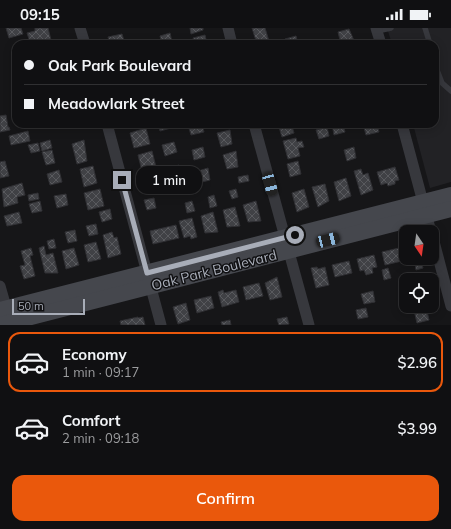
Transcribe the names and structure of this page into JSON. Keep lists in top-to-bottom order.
{
  "streets": {
    "street": ["Oak Park Boulevard"]
  },
  "scale_bar": "50 m",
  "north": "bottom",
  "page": {
    "status": "09:15",
    "banner": ["Oak Park Boulevard", "Meadowlark Street"],
    "bubble": "1 min",
    "scale": "50 m",
    "list": [
      {
        "name": "Economy",
        "note": "1 min · 09:17",
        "value": "$2.96"
      },
      {
        "name": "Comfort",
        "note": "2 min · 09:18",
        "value": "$3.99"
      }
    ],
    "buttons": "Confirm"
  }
}
